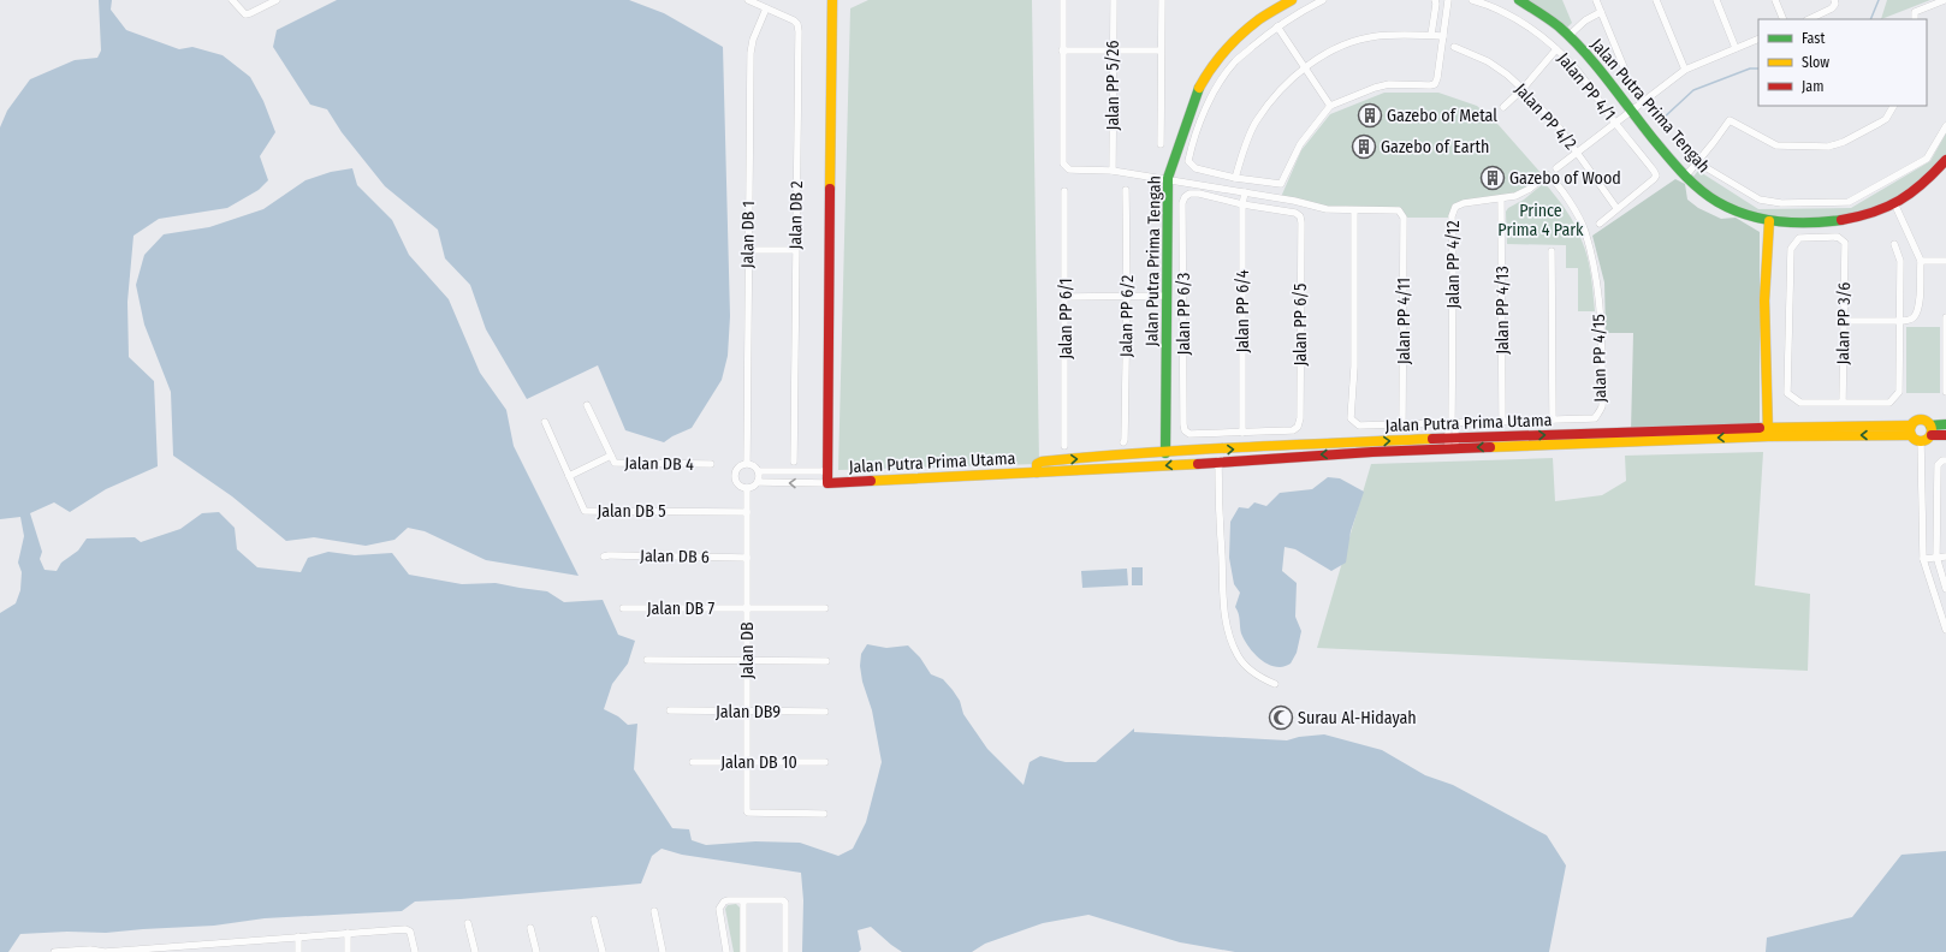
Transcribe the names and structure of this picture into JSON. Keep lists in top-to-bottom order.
{
  "streets": {
    "street": [
      "Jalan PP 5/26",
      "Jalan PP 4/1",
      "Jalan Putra Prima Tengah",
      "Jalan PP 4/2",
      "Jalan DB 2",
      "Jalan DB 1",
      "Jalan PP 4/12",
      "Jalan PP 4/13",
      "Jalan PP 6/4",
      "Jalan PP 6/3",
      "Jalan PP 6/2",
      "Jalan PP 6/1",
      "Jalan PP 4/11",
      "Jalan PP 3/6",
      "Jalan PP 6/5",
      "Jalan PP 4/15",
      "Jalan Putra Prima Utama",
      "Jalan DB 4",
      "Jalan DB 5",
      "Jalan DB 6",
      "Jalan DB 7",
      "Jalan DB",
      "Jalan DB9",
      "Jalan DB 10"
    ]
  },
  "crossings": [
    ["Jalan PP 4/1", "Jalan PP 4/2"],
    ["Jalan Putra Prima Tengah", "Jalan Putra Prima Utama"],
    ["Jalan DB 2", "Jalan DB 1"],
    ["Jalan DB 1", "Jalan DB"],
    ["Jalan PP 4/12", "Jalan PP 4/13"],
    ["Jalan PP 4/12", "Jalan PP 4/15"],
    ["Jalan PP 4/12", "Jalan Putra Prima Utama"],
    ["Jalan PP 4/13", "Jalan PP 4/15"],
    ["Jalan PP 6/4", "Jalan PP 6/3"],
    ["Jalan PP 6/4", "Jalan PP 6/5"],
    ["Jalan PP 6/3", "Jalan PP 6/5"],
    ["Jalan PP 4/11", "Jalan PP 4/15"],
    ["Jalan DB 5", "Jalan DB"],
    ["Jalan DB 6", "Jalan DB"],
    ["Jalan DB 7", "Jalan DB"],
    ["Jalan DB", "Jalan DB9"],
    ["Jalan DB", "Jalan DB 10"]
  ],
  "parks": ["Prince Prima 4 Park"],
  "places": {
    "building": ["Gazebo of Metal", "Gazebo of Earth", "Gazebo of Wood"],
    "mosque": ["Surau Al-Hidayah"]
  },
  "legend": ["Fast", "Slow", "Jam"]
}
